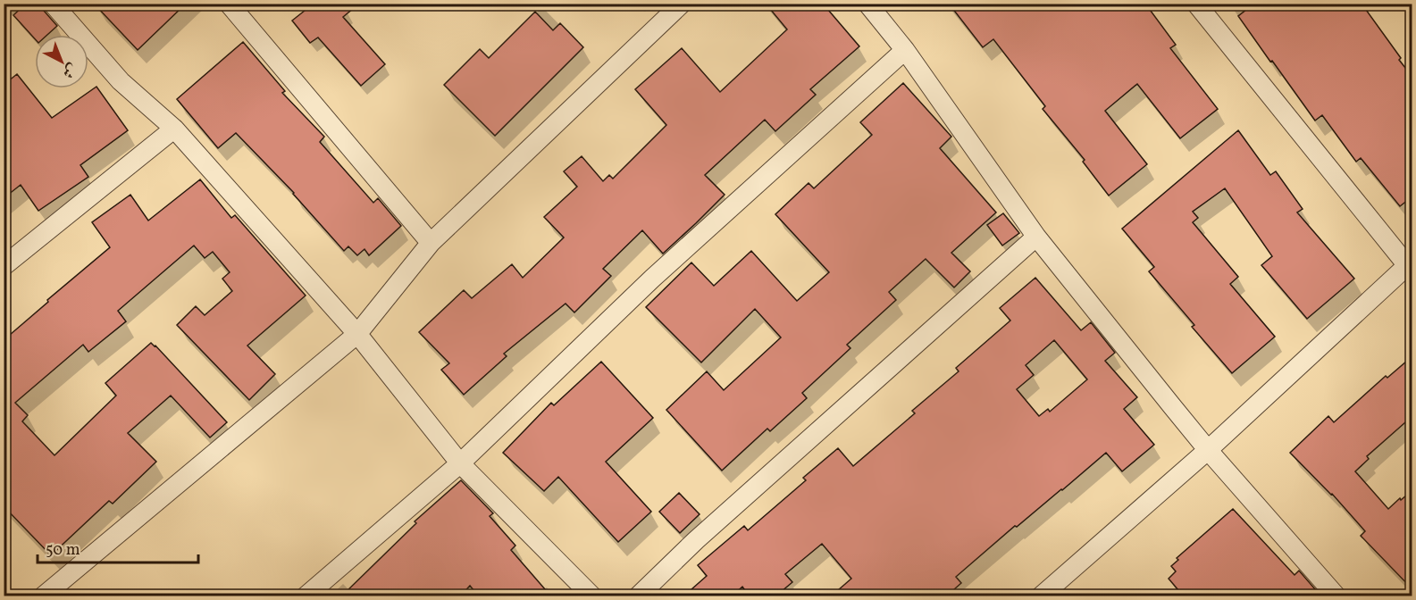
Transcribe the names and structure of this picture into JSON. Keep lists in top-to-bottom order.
{
  "scale_bar": "50 m",
  "north": "bottom right"
}
